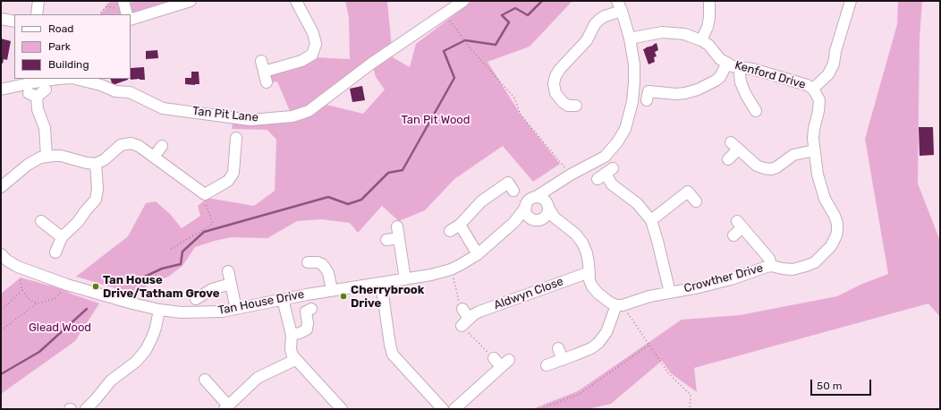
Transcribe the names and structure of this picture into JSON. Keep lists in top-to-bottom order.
{
  "streets": {
    "street": [
      "Kenford Drive",
      "Tan Pit Lane",
      "Crowther Drive",
      "Aldwyn Close",
      "Tan House Drive"
    ]
  },
  "crossings": [
    ["Kenford Drive", "Crowther Drive"]
  ],
  "parks": ["Tan Pit Wood", "Glead Wood"],
  "places": ["Tan House Drive/Tatham Grove", "Cherrybrook Drive"],
  "legend": ["Road", "Park", "Building"],
  "scale_bar": "50 m"
}
